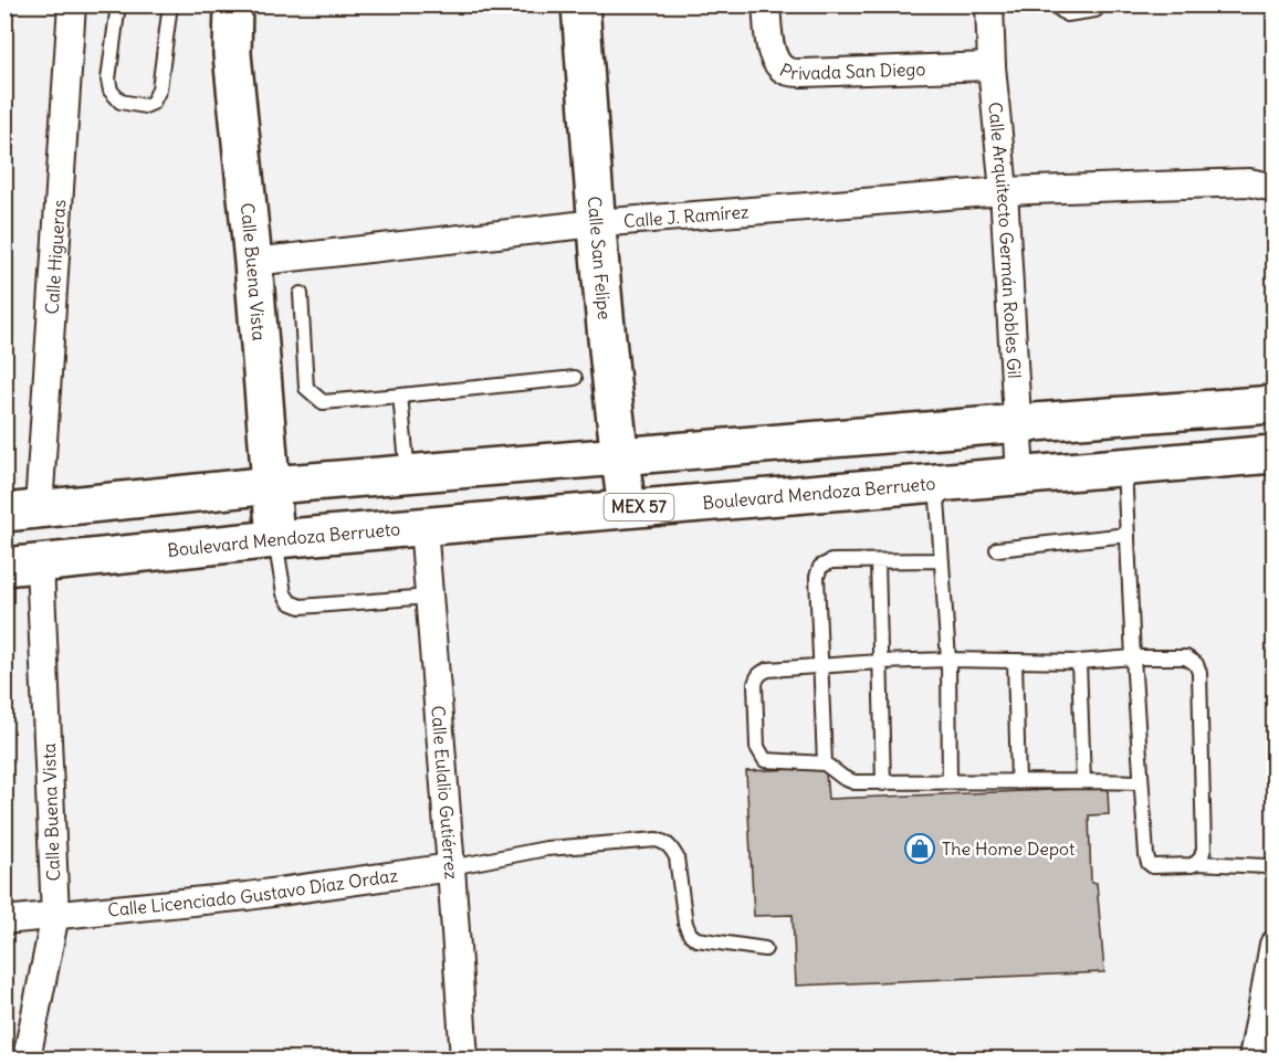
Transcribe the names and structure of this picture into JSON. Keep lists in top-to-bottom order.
{
  "streets": {
    "main road": [
      "Calle San Felipe",
      "Calle Buena Vista",
      "Boulevard Mendoza Berrueto",
      "MEX 57"
    ],
    "street": [
      "Privada San Diego",
      "Calle J. Ramírez",
      "Calle Arquitecto Germán Robles Gil",
      "Calle Higueras",
      "Calle Eulalio Gutiérrez",
      "Calle Licenciado Gustavo Díaz Ordaz"
    ]
  },
  "crossings": [
    ["Privada San Diego", "Calle Arquitecto Germán Robles Gil"],
    ["Calle J. Ramírez", "Calle Arquitecto Germán Robles Gil"],
    ["Calle J. Ramírez", "Calle San Felipe"],
    ["Calle J. Ramírez", "Calle Buena Vista"],
    ["Calle Arquitecto Germán Robles Gil", "Boulevard Mendoza Berrueto"],
    ["Calle San Felipe", "Boulevard Mendoza Berrueto"],
    ["Calle Buena Vista", "Boulevard Mendoza Berrueto"],
    ["Calle Buena Vista", "Calle Licenciado Gustavo Díaz Ordaz"],
    ["Boulevard Mendoza Berrueto", "Calle Eulalio Gutiérrez"],
    ["Calle Eulalio Gutiérrez", "Calle Licenciado Gustavo Díaz Ordaz"]
  ],
  "places": {
    "shop": ["The Home Depot"]
  }
}
